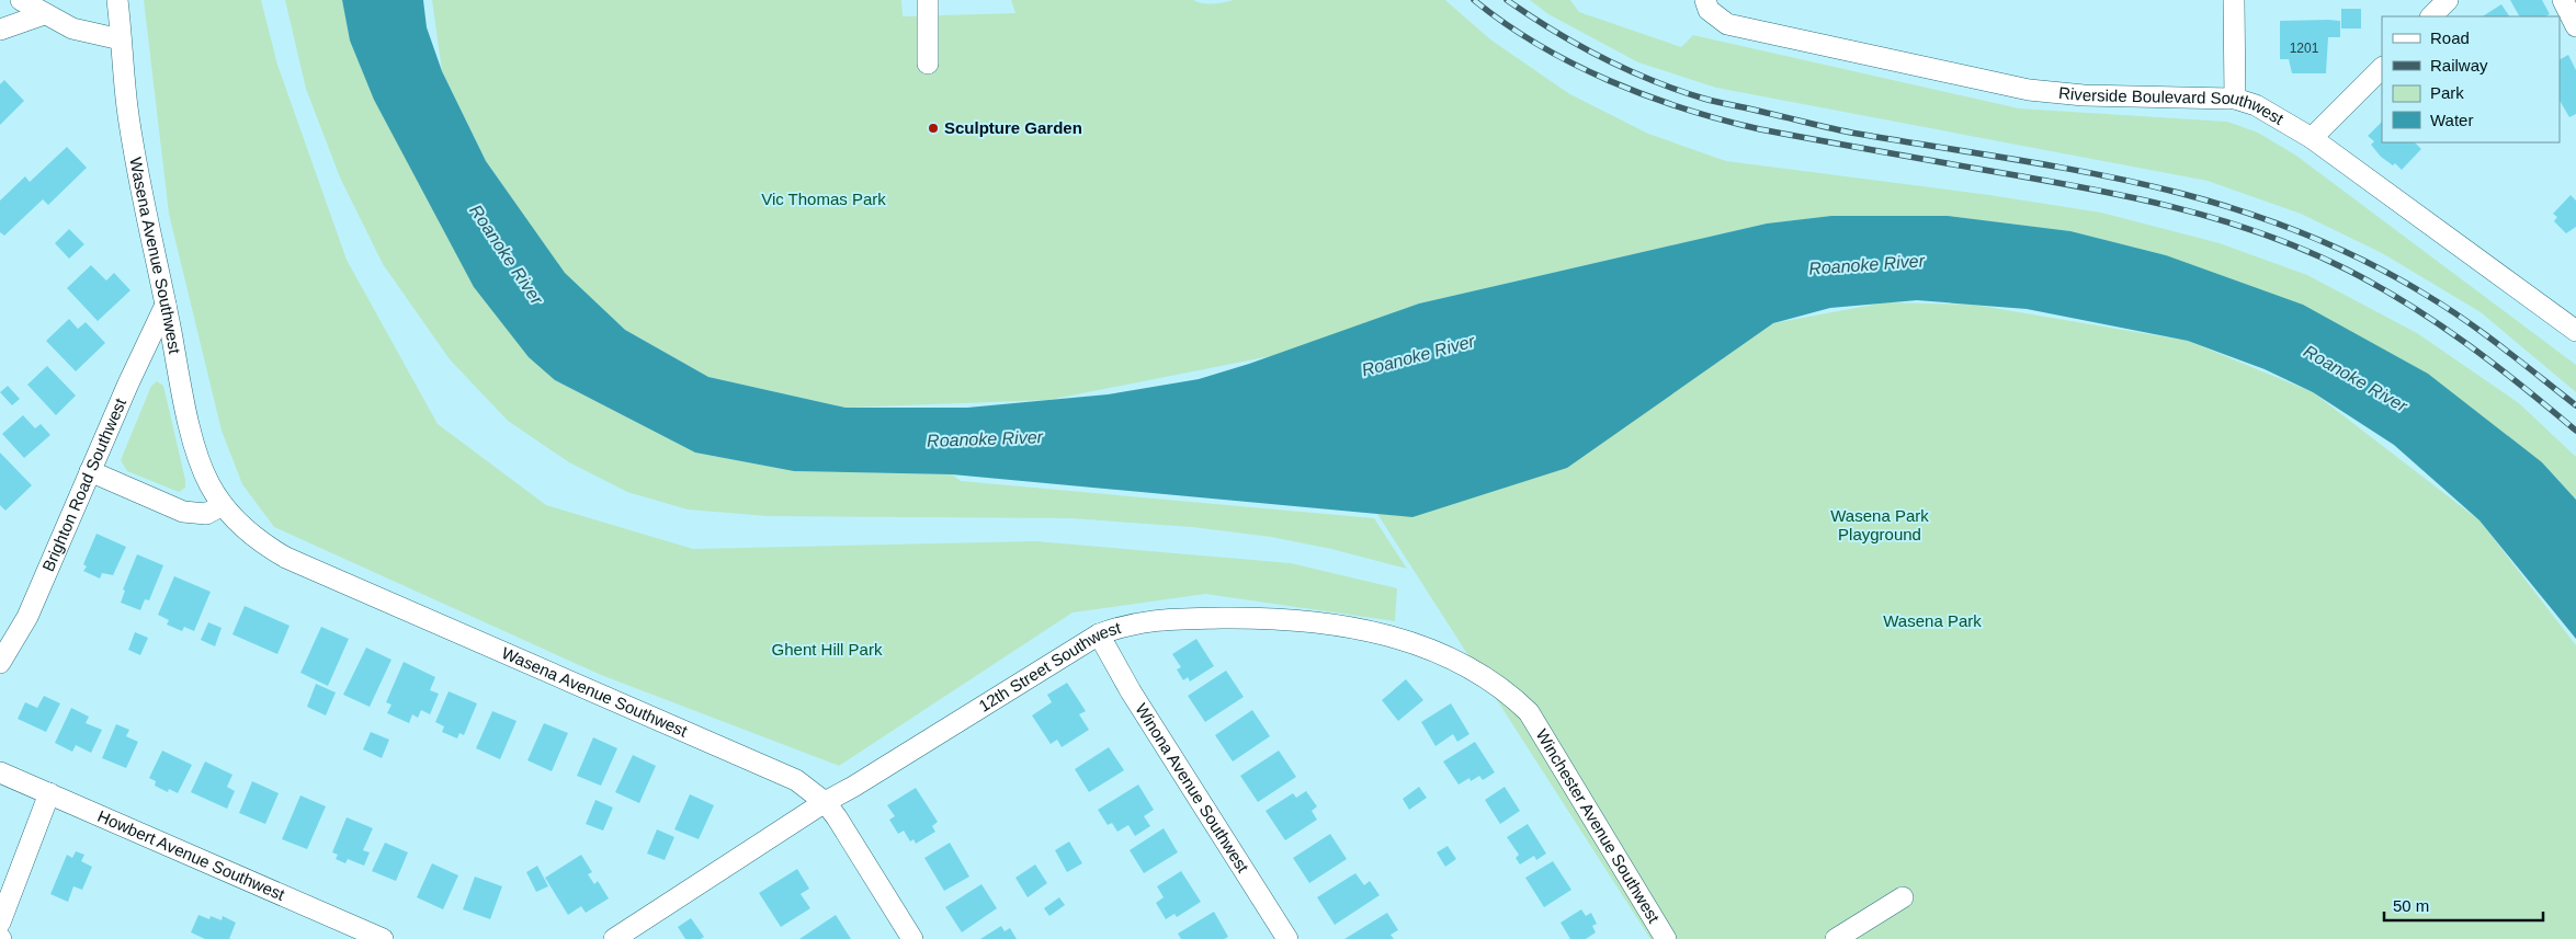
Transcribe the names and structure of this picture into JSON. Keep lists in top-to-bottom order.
{
  "streets": {
    "street": [
      "Riverside Boulevard Southwest",
      "Wasena Avenue Southwest",
      "Brighton Road Southwest",
      "12th Street Southwest",
      "Winona Avenue Southwest",
      "Winchester Avenue Southwest",
      "Howbert Avenue Southwest"
    ]
  },
  "crossings": [
    ["Wasena Avenue Southwest", "Brighton Road Southwest"],
    ["Wasena Avenue Southwest", "12th Street Southwest"],
    ["12th Street Southwest", "Winona Avenue Southwest"],
    ["12th Street Southwest", "Winchester Avenue Southwest"]
  ],
  "water": ["Roanoke River"],
  "parks": [
    "Vic Thomas Park",
    "Wasena Park Playground",
    "Wasena Park",
    "Ghent Hill Park"
  ],
  "places": ["Sculpture Garden"],
  "house_numbers": ["1201"],
  "legend": [
    "Road",
    "Railway",
    "Park",
    "Water"
  ],
  "scale_bar": "50 m"
}
